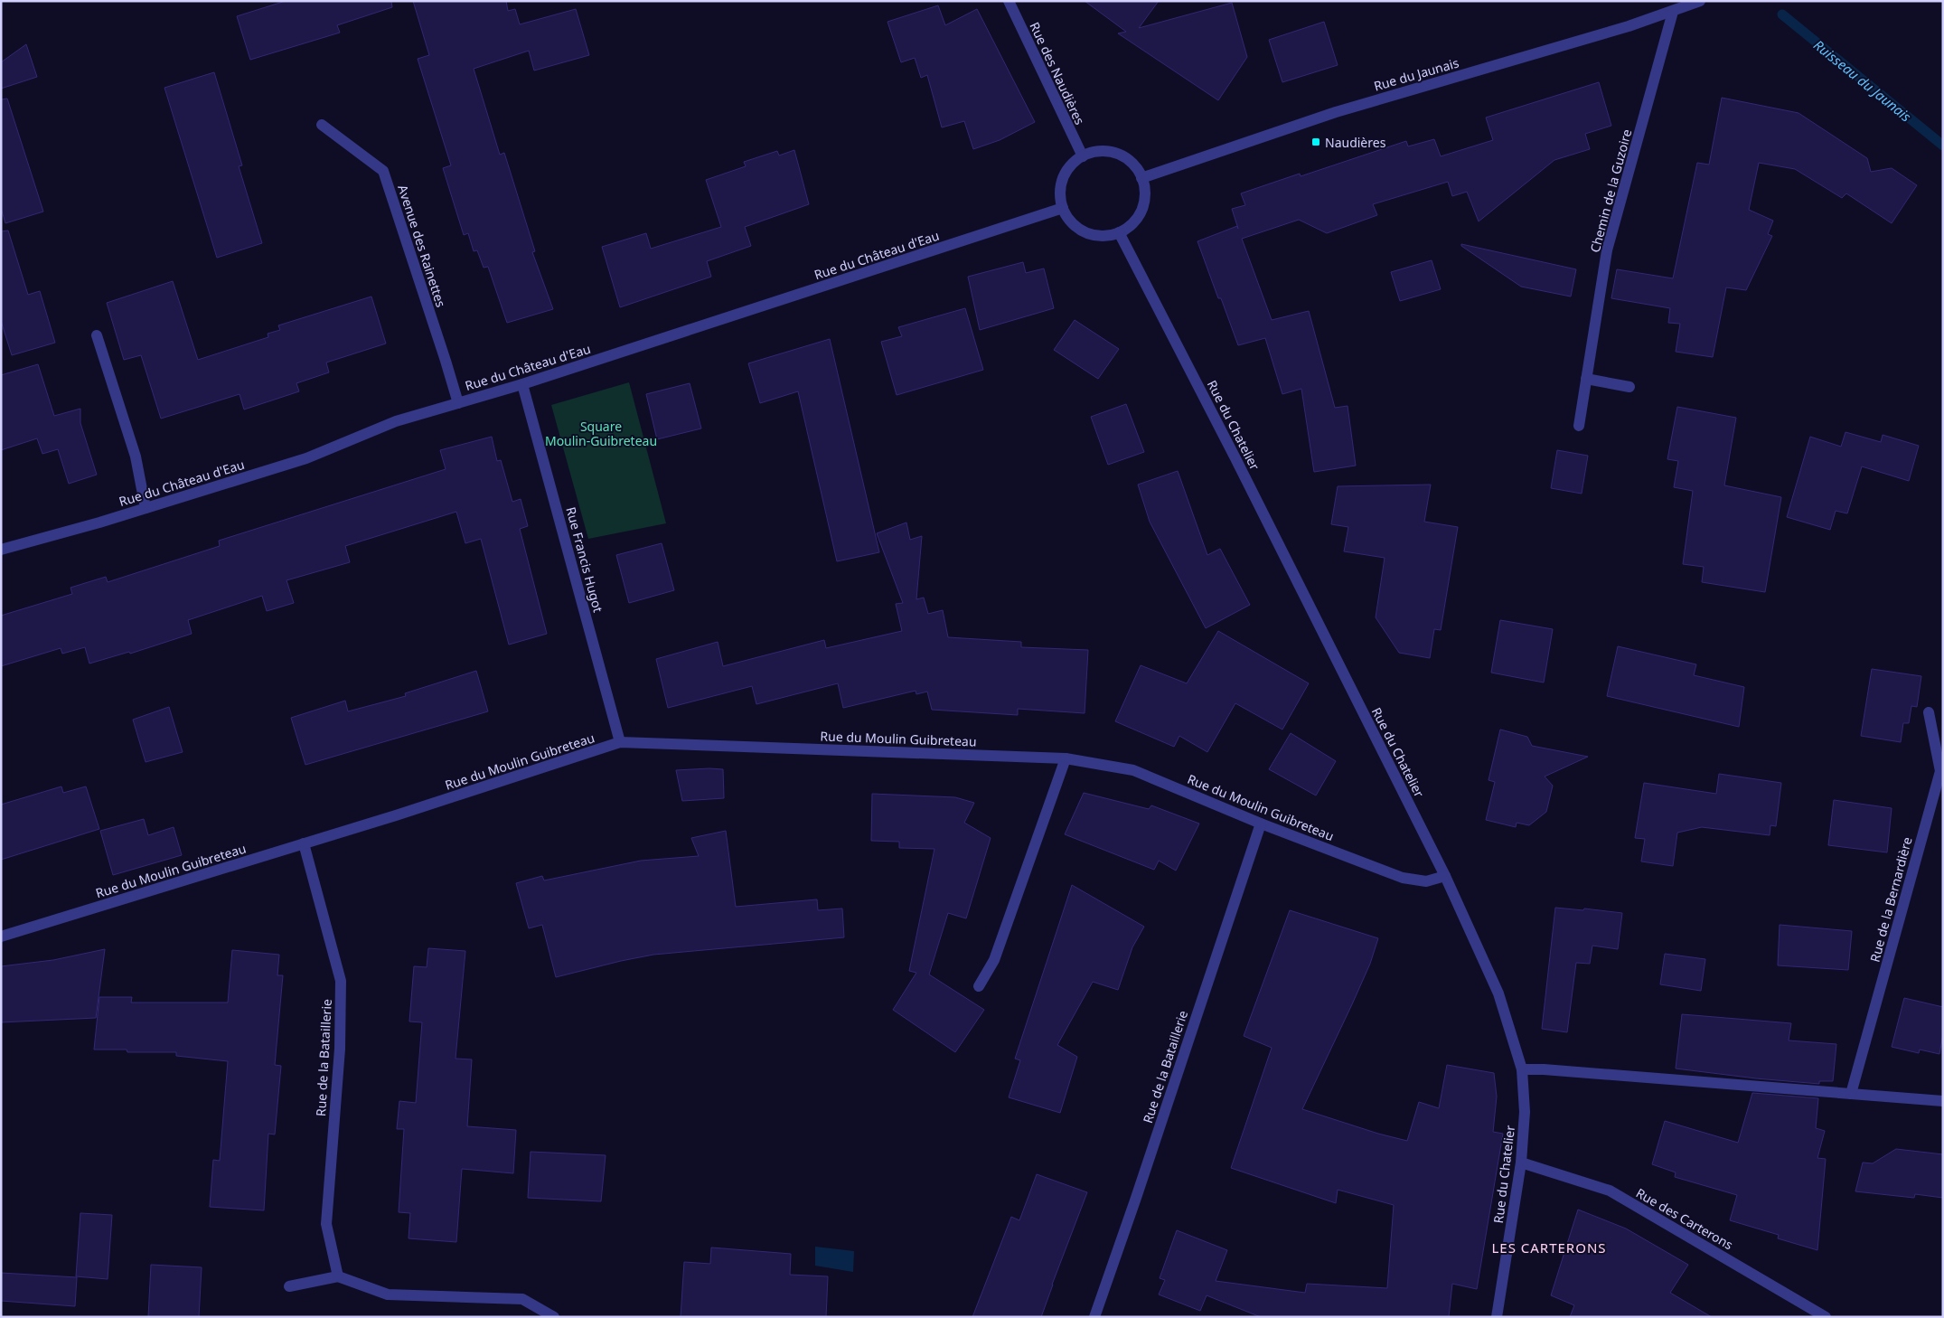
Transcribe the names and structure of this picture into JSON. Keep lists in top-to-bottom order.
{
  "streets": {
    "street": [
      "Rue des Naudières",
      "Rue du Jaunais",
      "Chemin de la Guzoire",
      "Avenue des Rainettes",
      "Rue du Château d'Eau",
      "Rue du Chatelier",
      "Rue Francis Hugot",
      "Rue du Moulin Guibreteau",
      "Rue de la Bernardière",
      "Rue de la Bataillerie",
      "Rue des Carterons"
    ]
  },
  "crossings": [
    ["Rue des Naudières", "Rue du Jaunais"],
    ["Rue des Naudières", "Rue du Château d'Eau"],
    ["Rue des Naudières", "Rue du Chatelier"],
    ["Rue du Jaunais", "Chemin de la Guzoire"],
    ["Rue du Jaunais", "Rue du Château d'Eau"],
    ["Rue du Jaunais", "Rue du Chatelier"],
    ["Avenue des Rainettes", "Rue du Château d'Eau"],
    ["Rue du Château d'Eau", "Rue du Chatelier"],
    ["Rue du Château d'Eau", "Rue Francis Hugot"],
    ["Rue du Chatelier", "Rue du Moulin Guibreteau"],
    ["Rue du Chatelier", "Rue des Carterons"],
    ["Rue Francis Hugot", "Rue du Moulin Guibreteau"],
    ["Rue du Moulin Guibreteau", "Rue de la Bataillerie"]
  ],
  "districts": ["LES CARTERONS"],
  "water": ["Ruisseau du Jaunais"],
  "parks": ["Square Moulin-Guibreteau"],
  "places": {
    "transit": ["Naudières"]
  }
}
